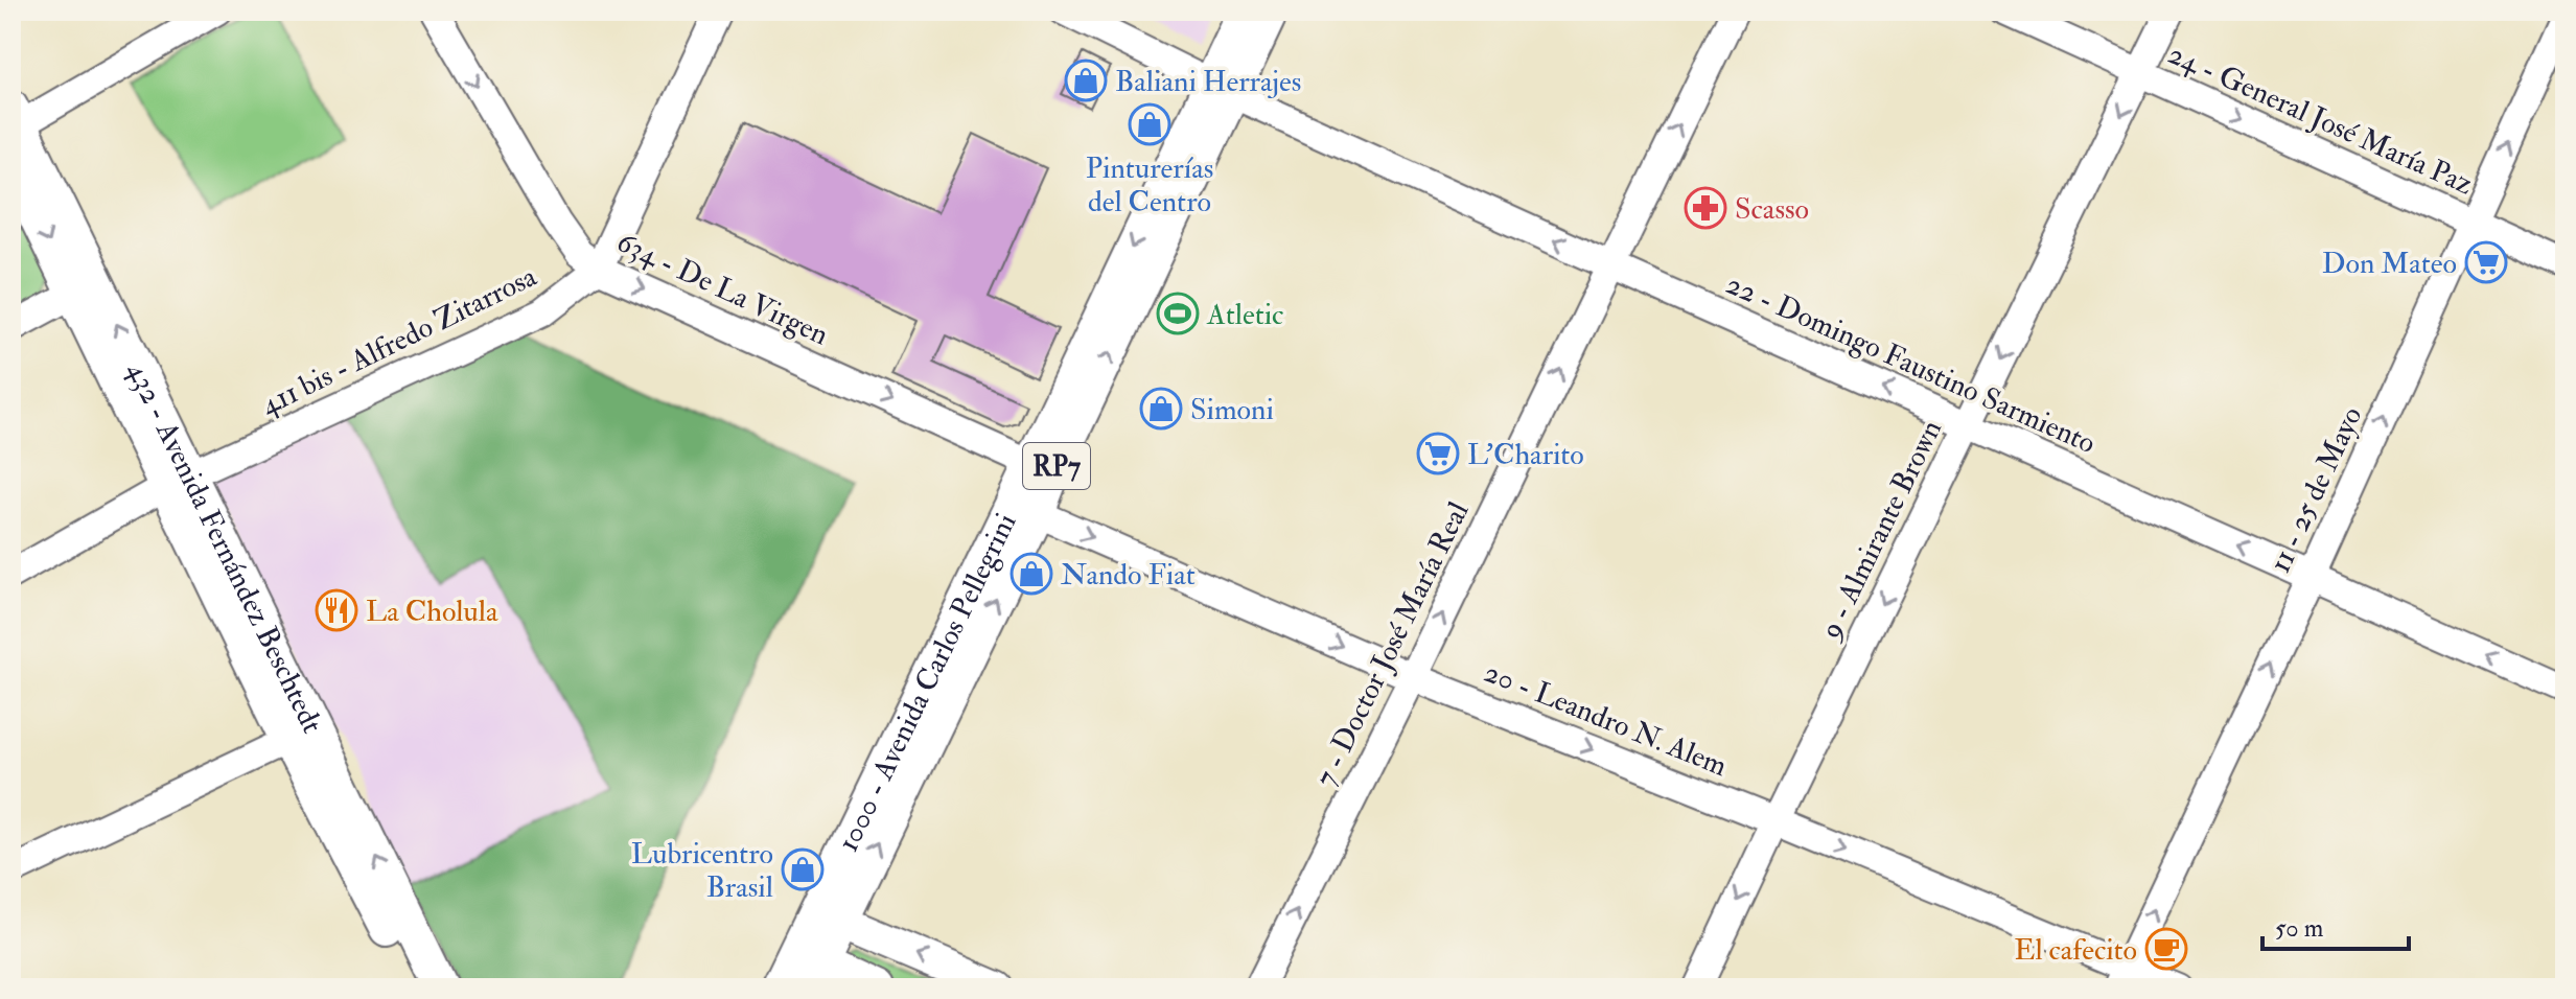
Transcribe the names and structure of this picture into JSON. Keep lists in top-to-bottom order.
{
  "streets": {
    "main road": ["RP7", "432 - Avenida Fernández Beschtedt", "1000 - Avenida Carlos Pellegrini"],
    "street": [
      "24 - General José María Paz",
      "634 - De La Virgen",
      "411 bis - Alfredo Zitarrosa",
      "22 - Domingo Faustino Sarmiento",
      "11 - 25 de Mayo",
      "9 - Almirante Brown",
      "7 - Doctor José María Real",
      "20 - Leandro N. Alem"
    ]
  },
  "crossings": [
    ["24 - General José María Paz", "11 - 25 de Mayo"],
    ["24 - General José María Paz", "9 - Almirante Brown"],
    ["634 - De La Virgen", "411 bis - Alfredo Zitarrosa"],
    ["634 - De La Virgen", "1000 - Avenida Carlos Pellegrini"],
    ["411 bis - Alfredo Zitarrosa", "432 - Avenida Fernández Beschtedt"],
    ["22 - Domingo Faustino Sarmiento", "11 - 25 de Mayo"],
    ["22 - Domingo Faustino Sarmiento", "9 - Almirante Brown"],
    ["22 - Domingo Faustino Sarmiento", "7 - Doctor José María Real"],
    ["22 - Domingo Faustino Sarmiento", "1000 - Avenida Carlos Pellegrini"],
    ["11 - 25 de Mayo", "20 - Leandro N. Alem"],
    ["9 - Almirante Brown", "20 - Leandro N. Alem"],
    ["7 - Doctor José María Real", "20 - Leandro N. Alem"],
    ["1000 - Avenida Carlos Pellegrini", "20 - Leandro N. Alem"]
  ],
  "one_way": [
    "24 - General José María Paz",
    "634 - De La Virgen",
    "22 - Domingo Faustino Sarmiento",
    "11 - 25 de Mayo",
    "9 - Almirante Brown",
    "7 - Doctor José María Real",
    "20 - Leandro N. Alem"
  ],
  "places": {
    "shop": [
      "Baliani Herrajes",
      "Pinturerías del Centro",
      "Simoni",
      "Nando Fiat",
      "Lubricentro Brasil"
    ],
    "pharmacy": ["Scasso"],
    "supermarket": ["Don Mateo", "L'Charito"],
    "sports": ["Atletic"],
    "restaurant": ["La Cholula"],
    "cafe": ["El cafecito"]
  },
  "scale_bar": "50 m"
}
